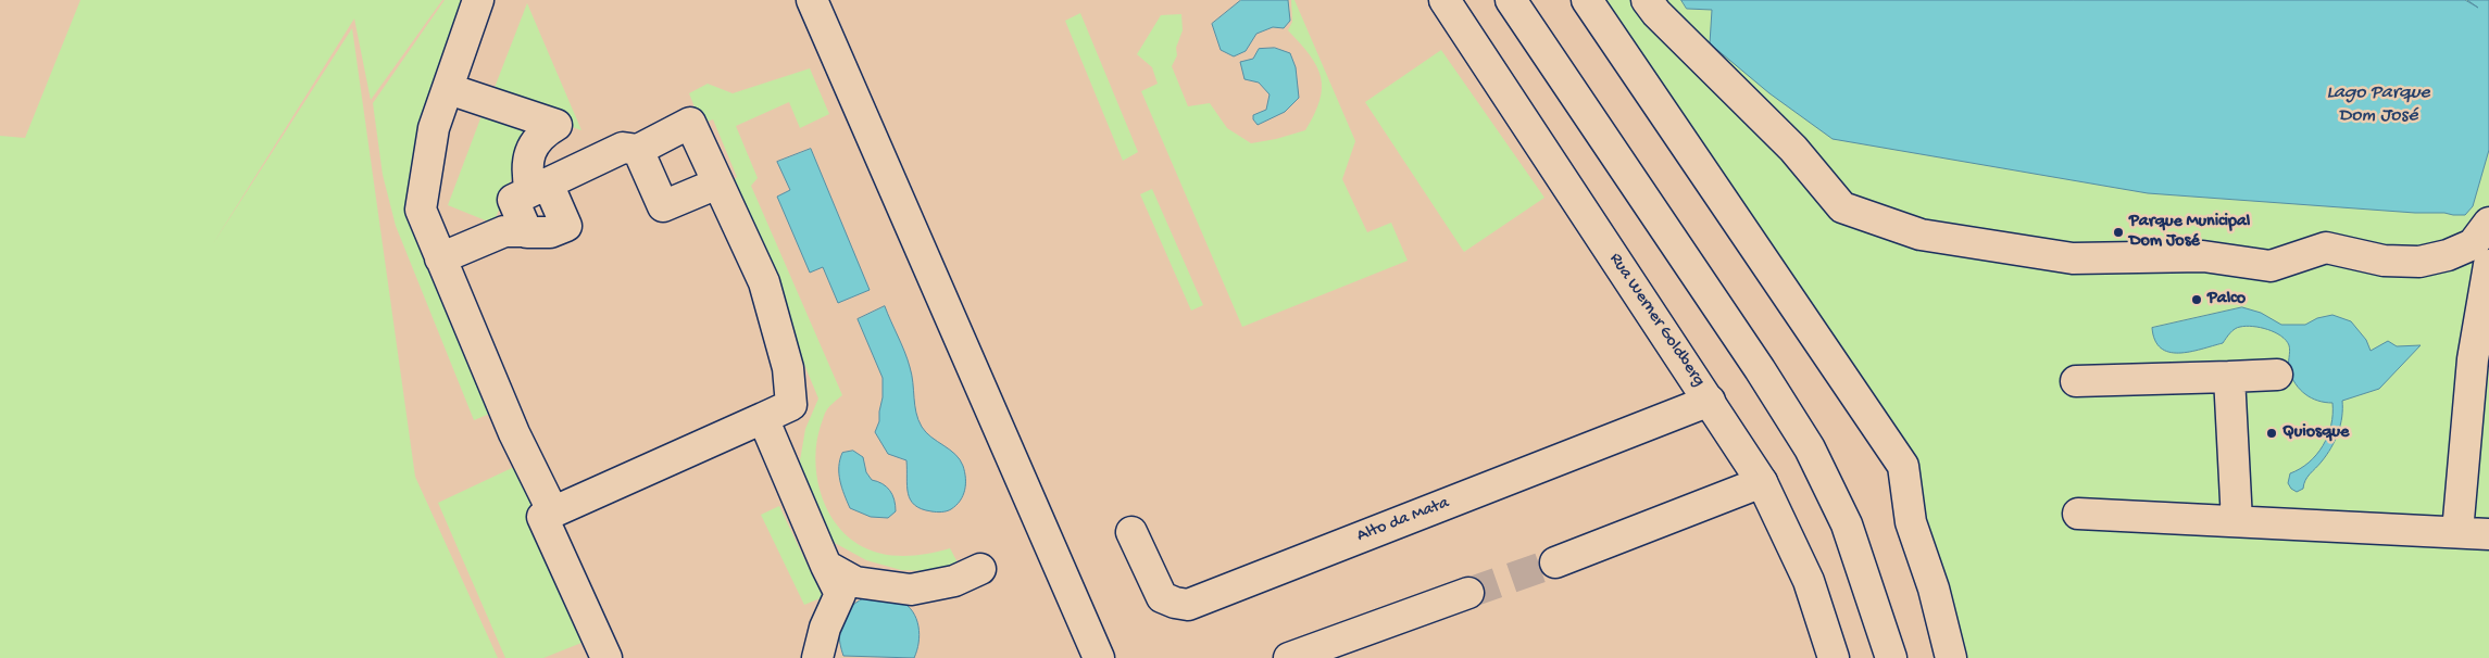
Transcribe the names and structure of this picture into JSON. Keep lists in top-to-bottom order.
{
  "streets": {
    "street": ["Rua Werner Goldberg", "Alto da Mata"]
  },
  "crossings": [
    ["Rua Werner Goldberg", "Alto da Mata"]
  ],
  "water": ["Lago Parque Dom José"],
  "places": ["Parque Municipal Dom José", "Palco", "Quiosque"]
}
